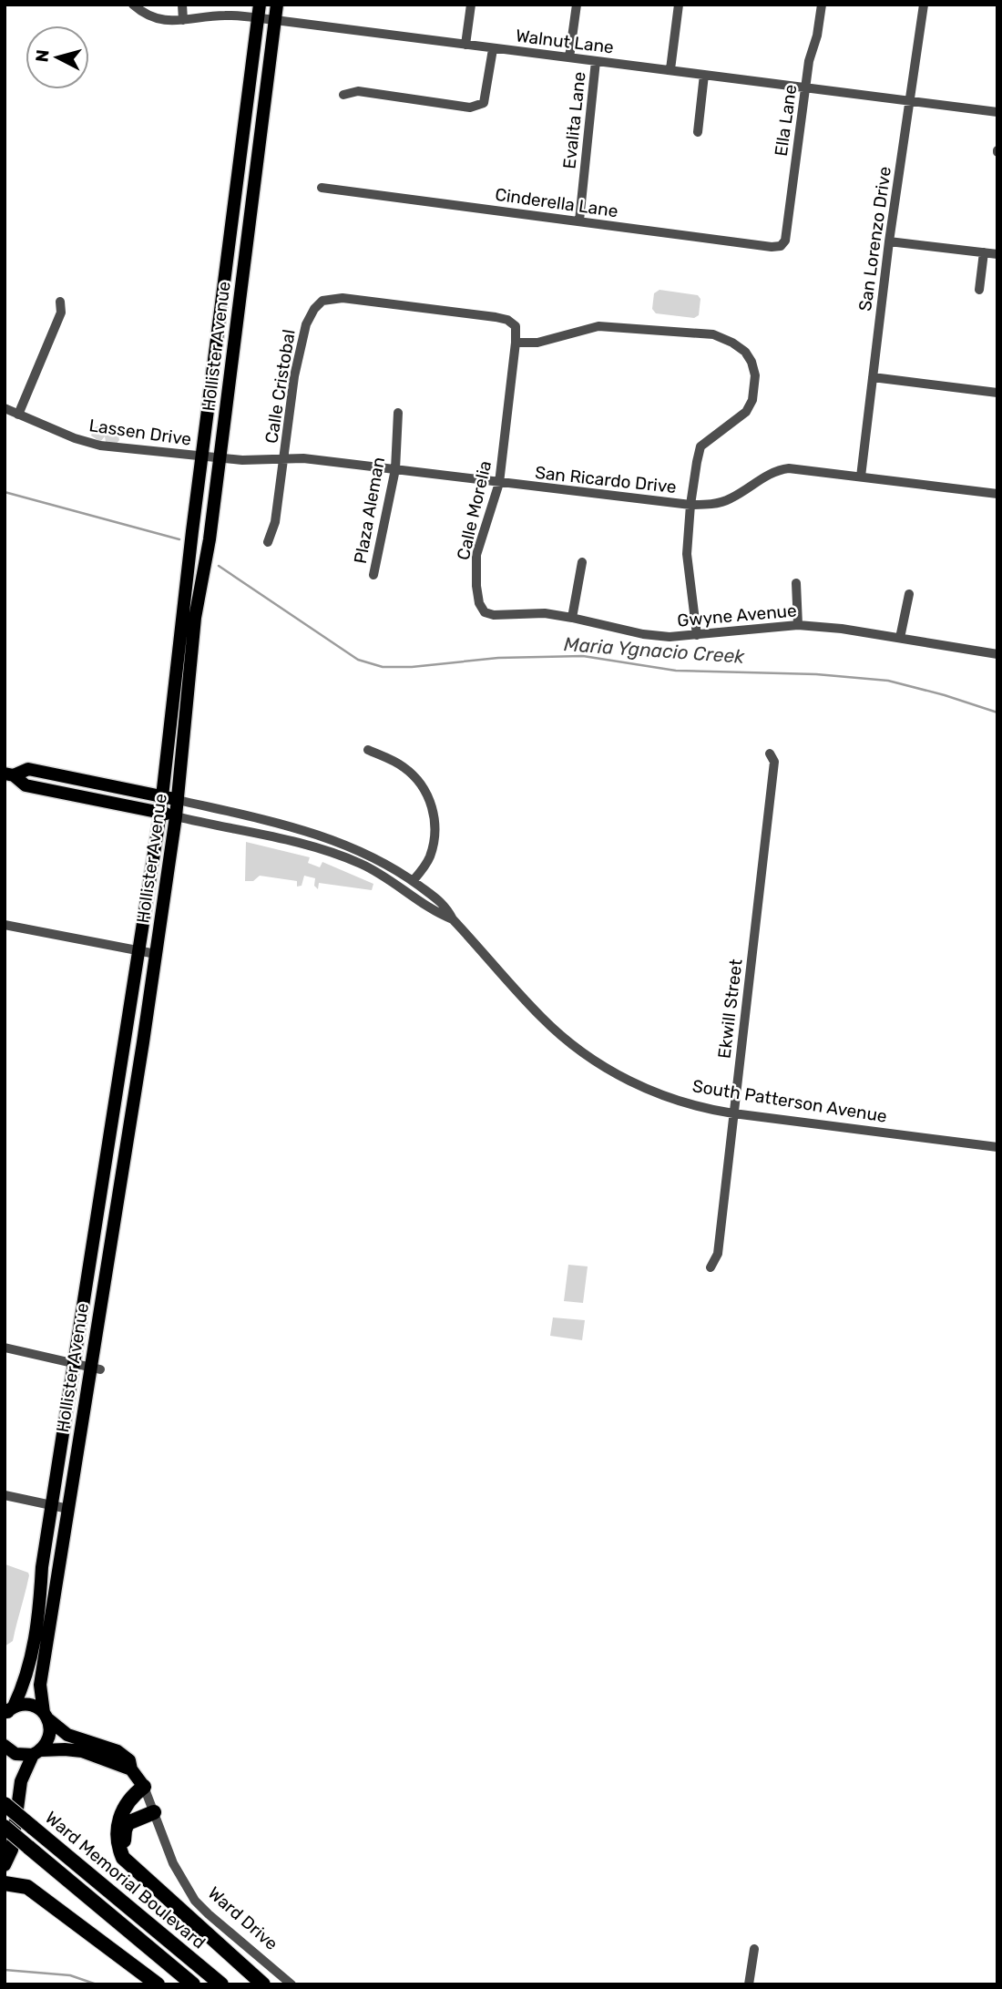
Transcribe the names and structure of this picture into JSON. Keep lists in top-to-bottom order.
{
  "streets": {
    "highway": ["Ward Memorial Boulevard"],
    "main road": ["Hollister Avenue", "South Patterson Avenue", "Ward Drive"],
    "street": [
      "Walnut Lane",
      "Evalita Lane",
      "Ella Lane",
      "Cinderella Lane",
      "San Lorenzo Drive",
      "Calle Cristobal",
      "Lassen Drive",
      "San Ricardo Drive",
      "Plaza Aleman",
      "Calle Morelia",
      "Gwyne Avenue",
      "Ekwill Street"
    ]
  },
  "crossings": [
    ["Walnut Lane", "Evalita Lane"],
    ["Walnut Lane", "Ella Lane"],
    ["Walnut Lane", "San Lorenzo Drive"],
    ["Walnut Lane", "Hollister Avenue"],
    ["Evalita Lane", "Cinderella Lane"],
    ["Ella Lane", "Cinderella Lane"],
    ["San Lorenzo Drive", "San Ricardo Drive"],
    ["Hollister Avenue", "Lassen Drive"],
    ["Hollister Avenue", "San Ricardo Drive"],
    ["Hollister Avenue", "South Patterson Avenue"],
    ["Hollister Avenue", "Ward Drive"],
    ["Calle Cristobal", "San Ricardo Drive"],
    ["Lassen Drive", "San Ricardo Drive"],
    ["San Ricardo Drive", "Plaza Aleman"],
    ["San Ricardo Drive", "Calle Morelia"],
    ["Calle Morelia", "Gwyne Avenue"],
    ["Ekwill Street", "South Patterson Avenue"]
  ],
  "water": ["Maria Ygnacio Creek"],
  "north": "left"
}
